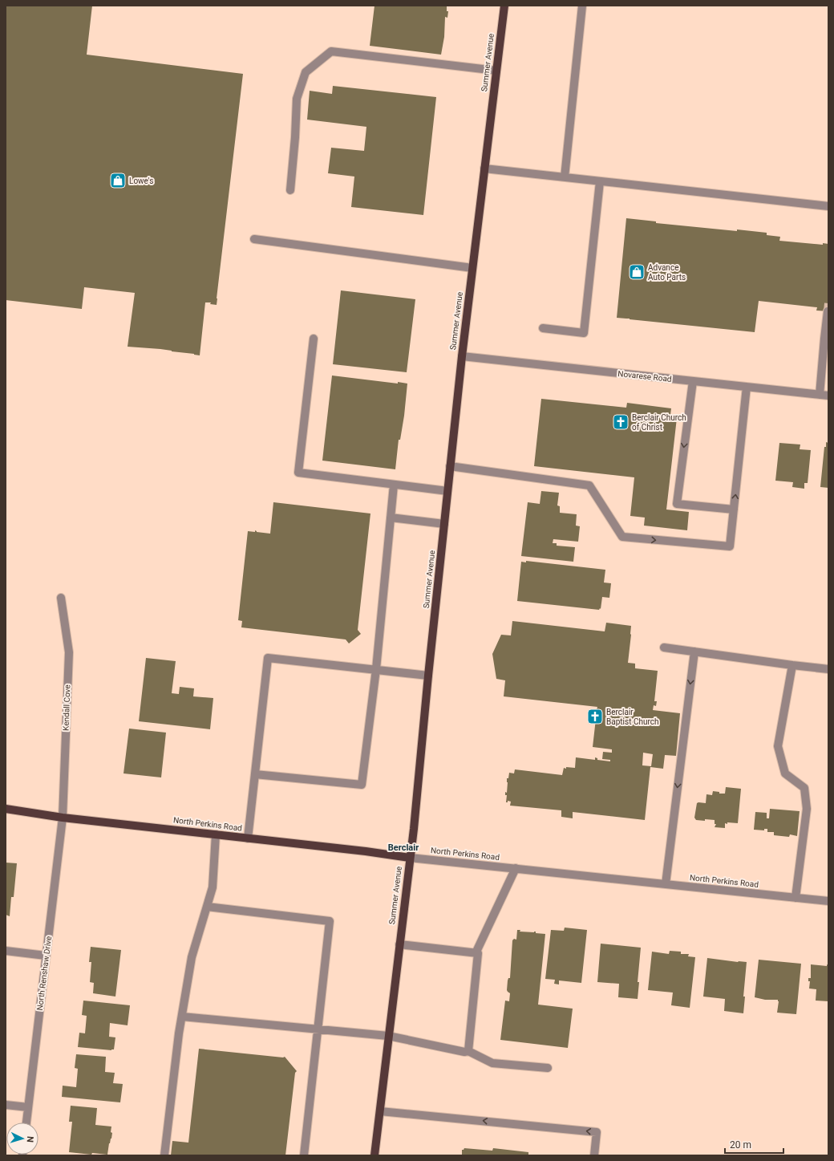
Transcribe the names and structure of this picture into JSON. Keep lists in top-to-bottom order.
{
  "streets": {
    "main road": ["Summer Avenue", "North Perkins Road"],
    "street": ["Novarese Road", "Kendall Cove", "North Renshaw Drive"]
  },
  "crossings": [
    ["Summer Avenue", "Novarese Road"],
    ["Summer Avenue", "North Perkins Road"],
    ["Kendall Cove", "North Perkins Road"],
    ["Kendall Cove", "North Renshaw Drive"],
    ["North Perkins Road", "North Renshaw Drive"]
  ],
  "districts": ["Berclair"],
  "places": {
    "shop": ["Lowe's", "Advance Auto Parts"],
    "church": ["Berclair Church of Christ", "Berclair Baptist Church"]
  },
  "scale_bar": "20 m",
  "north": "right"
}
